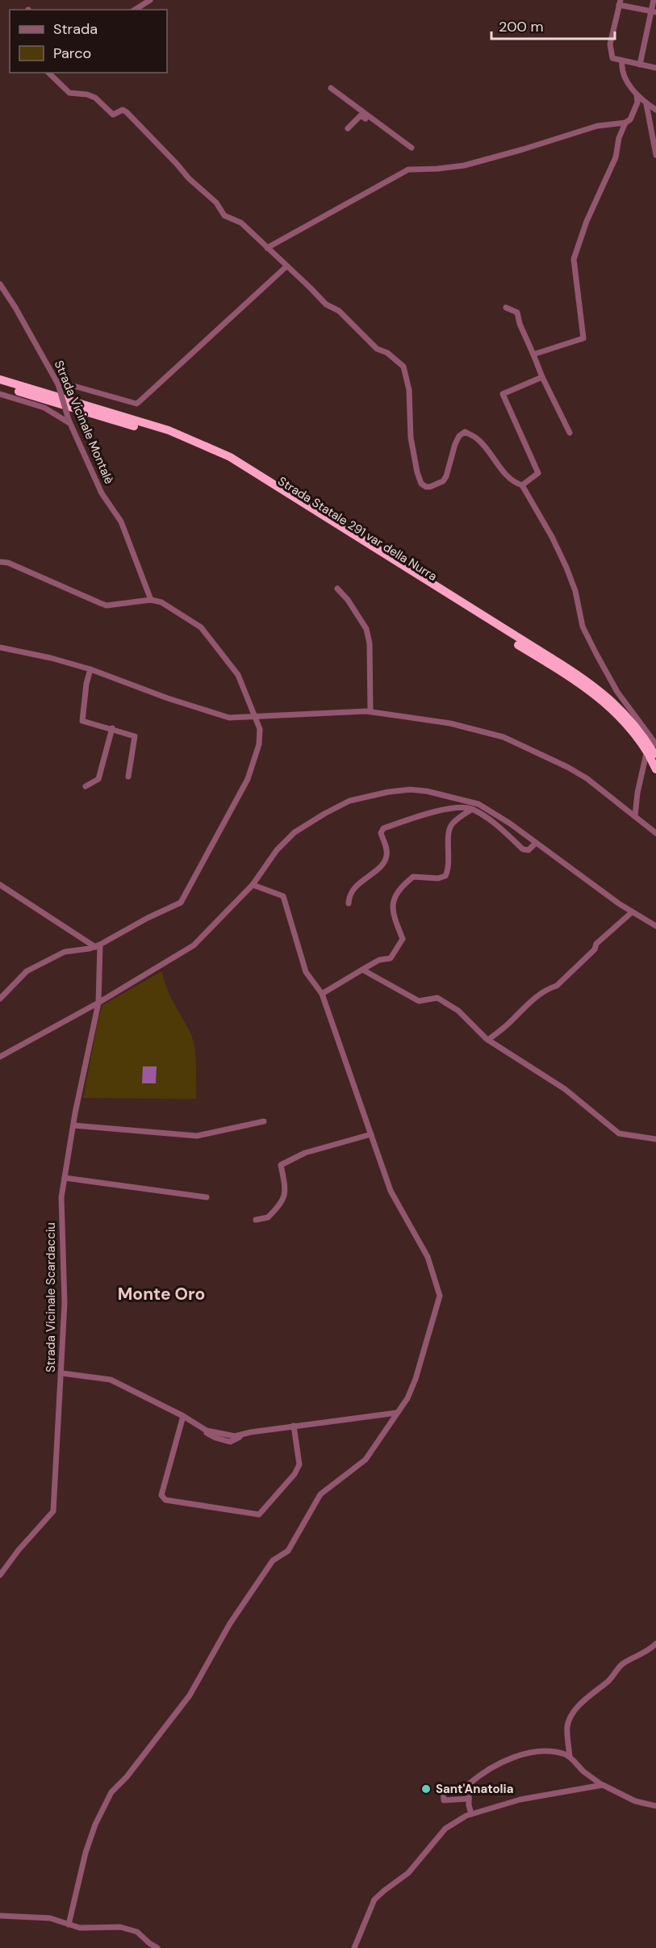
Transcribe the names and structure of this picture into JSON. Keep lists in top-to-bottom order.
{
  "streets": {
    "highway": ["Strada Statale 291 var della Nurra"],
    "street": ["Strada Vicinale Montalè", "Strada Vicinale Scardacciu"]
  },
  "districts": ["Monte Oro"],
  "places": ["Sant'Anatolia"],
  "legend": ["Strada", "Parco"],
  "scale_bar": "200 m"
}
